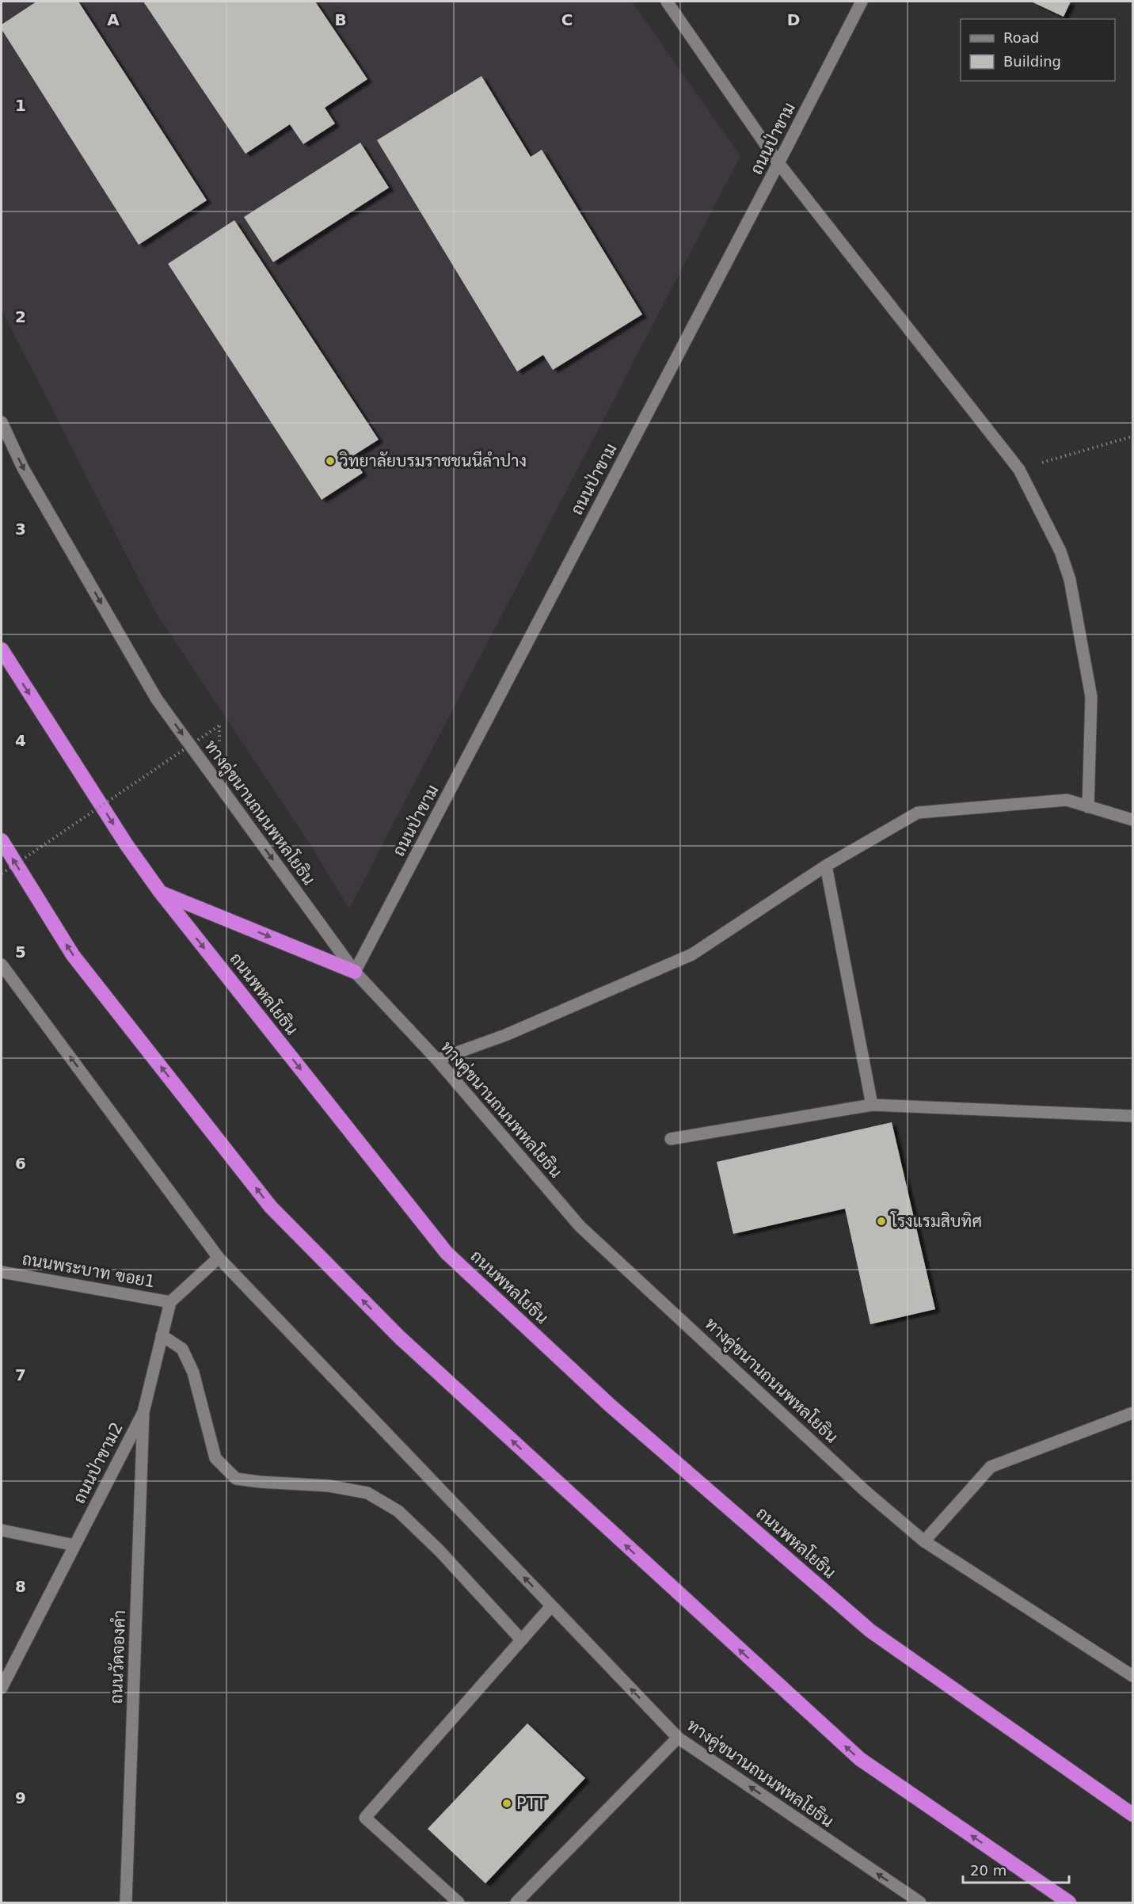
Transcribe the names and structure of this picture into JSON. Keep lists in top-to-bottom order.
{
  "streets": {
    "highway": ["ถนนพหลโยธิน"],
    "street": [
      "ถนนป่าขาม",
      "ทางคู่ขนานถนนพหลโยธิน",
      "ถนนพระบาท ฃอย1",
      "ถนนป่าขาม2",
      "ถนนวัดจองคำ"
    ]
  },
  "crossings": [
    ["ถนนป่าขาม", "ทางคู่ขนานถนนพหลโยธิน"],
    ["ถนนพระบาท ฃอย1", "ถนนป่าขาม2"],
    ["ถนนป่าขาม2", "ถนนวัดจองคำ"]
  ],
  "places": ["วิทยาลัยบรมราชชนนีลำปาง", "โรงแรมสิบทิศ", "PTT"],
  "legend": ["Road", "Building"],
  "scale_bar": "20 m",
  "grid": {
    "columns": [
      "A",
      "B",
      "C",
      "D"
    ],
    "rows": [
      "1",
      "2",
      "3",
      "4",
      "5",
      "6",
      "7",
      "8",
      "9"
    ]
  }
}
